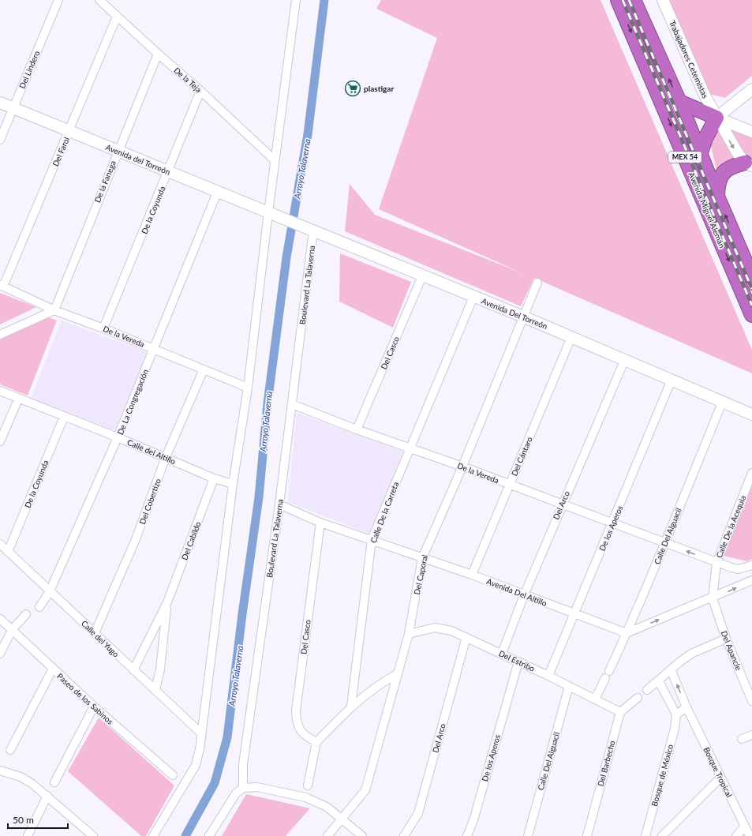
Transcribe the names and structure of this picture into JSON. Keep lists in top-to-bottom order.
{
  "streets": {
    "highway": ["MEX 54", "Avenida Miguel Alemán"],
    "street": [
      "Trabajadores Cetemistas",
      "Del Lindero",
      "De la Teja",
      "Del Farol",
      "Avenida del Torreón",
      "De la Fanega",
      "De la Coyunda",
      "Boulevard La Talaverna",
      "Avenida Del Torreón",
      "De la Vereda",
      "Del Casco",
      "De La Congregación",
      "Calle del Altillo",
      "Del Cántaro",
      "Del Cobertizo",
      "Del Arco",
      "Calle De la Carreta",
      "Calle De la Acequia",
      "De los Aperos",
      "Calle Del Alguacil",
      "Del Cabildo",
      "Del Caporal",
      "Avenida Del Altillo",
      "Calle del Yugo",
      "Del Apancle",
      "Del Estribo",
      "Paseo de los Sabinos",
      "Del Barbecho",
      "Bosque Tropical",
      "Bosque de México"
    ]
  },
  "crossings": [
    ["Del Lindero", "Avenida del Torreón"],
    ["De la Teja", "Del Farol"],
    ["De la Teja", "De la Fanega"],
    ["De la Teja", "De la Coyunda"],
    ["Del Farol", "Avenida del Torreón"],
    ["Del Farol", "De la Vereda"],
    ["Avenida del Torreón", "De la Fanega"],
    ["Avenida del Torreón", "De la Coyunda"],
    ["Avenida del Torreón", "Avenida Del Torreón"],
    ["Avenida del Torreón", "De La Congregación"],
    ["De la Fanega", "De la Vereda"],
    ["De la Coyunda", "De la Vereda"],
    ["De la Coyunda", "Calle del Altillo"],
    ["De la Coyunda", "Calle del Yugo"],
    ["Boulevard La Talaverna", "Avenida Del Torreón"],
    ["Boulevard La Talaverna", "De la Vereda"],
    ["Boulevard La Talaverna", "Avenida Del Altillo"],
    ["Avenida Del Torreón", "Del Casco"],
    ["Avenida Del Torreón", "Del Cántaro"],
    ["Avenida Del Torreón", "Del Arco"],
    ["Avenida Del Torreón", "Calle De la Carreta"],
    ["Avenida Del Torreón", "De los Aperos"],
    ["Avenida Del Torreón", "Calle Del Alguacil"],
    ["Avenida Del Torreón", "Del Caporal"],
    ["De la Vereda", "Del Casco"],
    ["De la Vereda", "De La Congregación"],
    ["De la Vereda", "Del Cántaro"],
    ["De la Vereda", "Del Cobertizo"],
    ["De la Vereda", "Del Arco"],
    ["De la Vereda", "Calle De la Carreta"],
    ["De la Vereda", "Calle De la Acequia"],
    ["De la Vereda", "De los Aperos"],
    ["De la Vereda", "Calle Del Alguacil"],
    ["De la Vereda", "Del Caporal"],
    ["Del Casco", "Avenida Del Altillo"],
    ["De La Congregación", "Calle del Altillo"],
    ["De La Congregación", "Calle del Yugo"],
    ["Calle del Altillo", "Del Cobertizo"],
    ["Calle del Altillo", "Del Cabildo"],
    ["Del Cántaro", "Avenida Del Altillo"],
    ["Del Cobertizo", "Calle del Yugo"],
    ["Del Arco", "Avenida Del Altillo"],
    ["Del Arco", "Del Estribo"],
    ["Calle De la Carreta", "Avenida Del Altillo"],
    ["Calle De la Acequia", "Del Apancle"],
    ["De los Aperos", "Avenida Del Altillo"],
    ["De los Aperos", "Del Estribo"],
    ["Calle Del Alguacil", "Avenida Del Altillo"],
    ["Calle Del Alguacil", "Del Estribo"],
    ["Del Cabildo", "Calle del Yugo"],
    ["Del Caporal", "Avenida Del Altillo"],
    ["Del Caporal", "Del Estribo"],
    ["Del Estribo", "Del Barbecho"]
  ],
  "water": ["Arroyo Talaverna"],
  "places": {
    "supermarket": ["plastigar"]
  },
  "scale_bar": "50 m"
}
